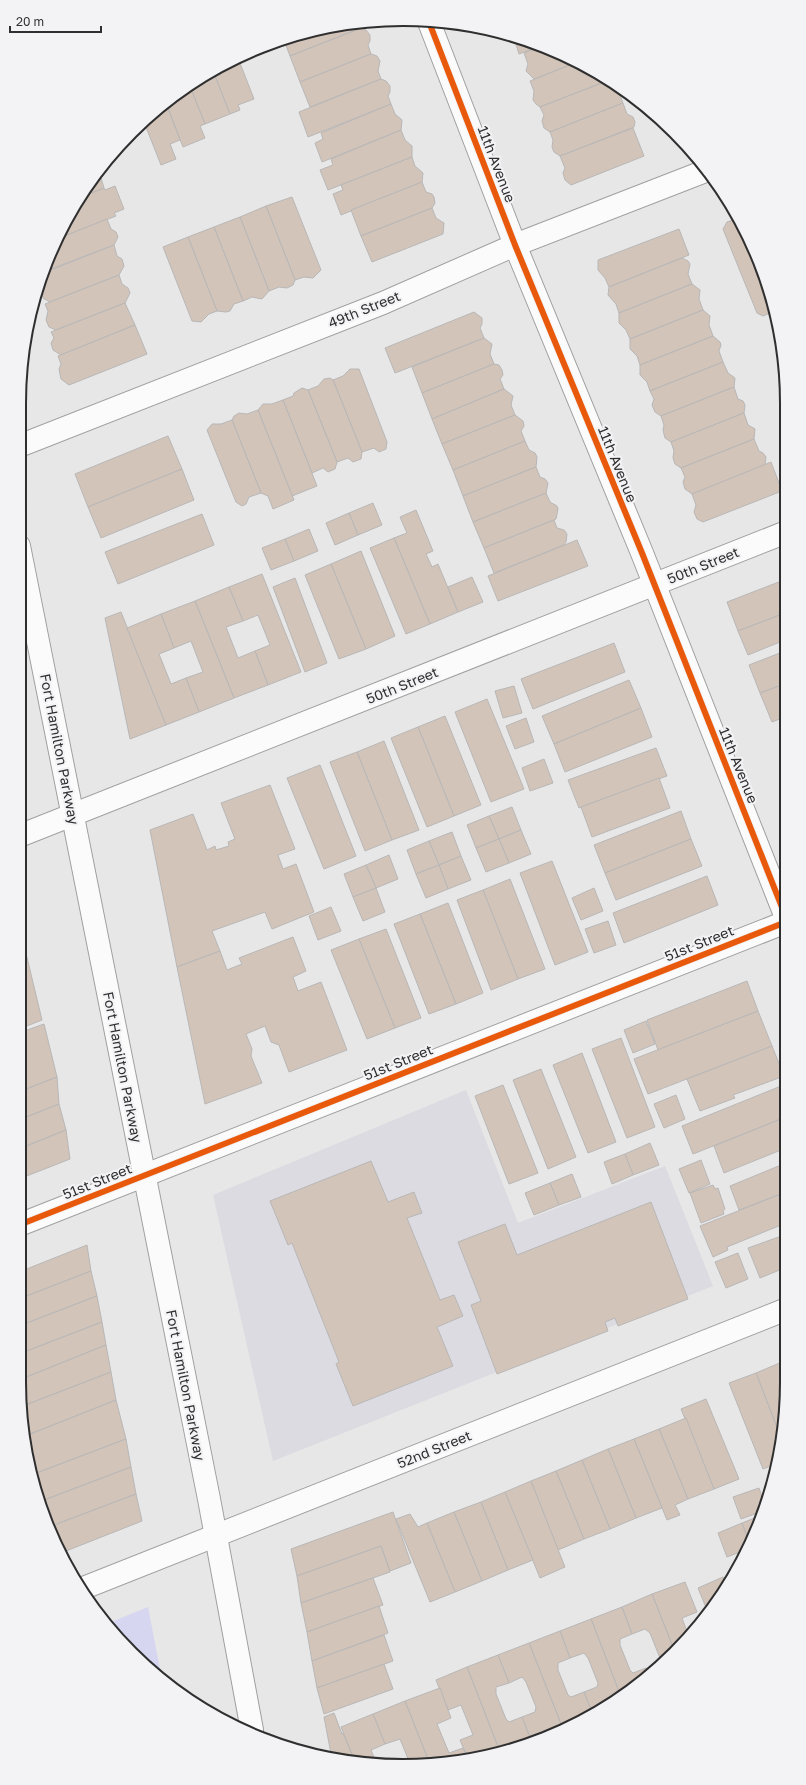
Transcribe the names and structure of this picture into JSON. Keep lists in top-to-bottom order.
{
  "streets": {
    "street": [
      "11th Avenue",
      "49th Street",
      "50th Street",
      "Fort Hamilton Parkway",
      "51st Street",
      "52nd Street"
    ]
  },
  "crossings": [
    ["11th Avenue", "49th Street"],
    ["11th Avenue", "50th Street"],
    ["50th Street", "Fort Hamilton Parkway"],
    ["Fort Hamilton Parkway", "51st Street"],
    ["Fort Hamilton Parkway", "52nd Street"]
  ],
  "scale_bar": "20 m"
}
